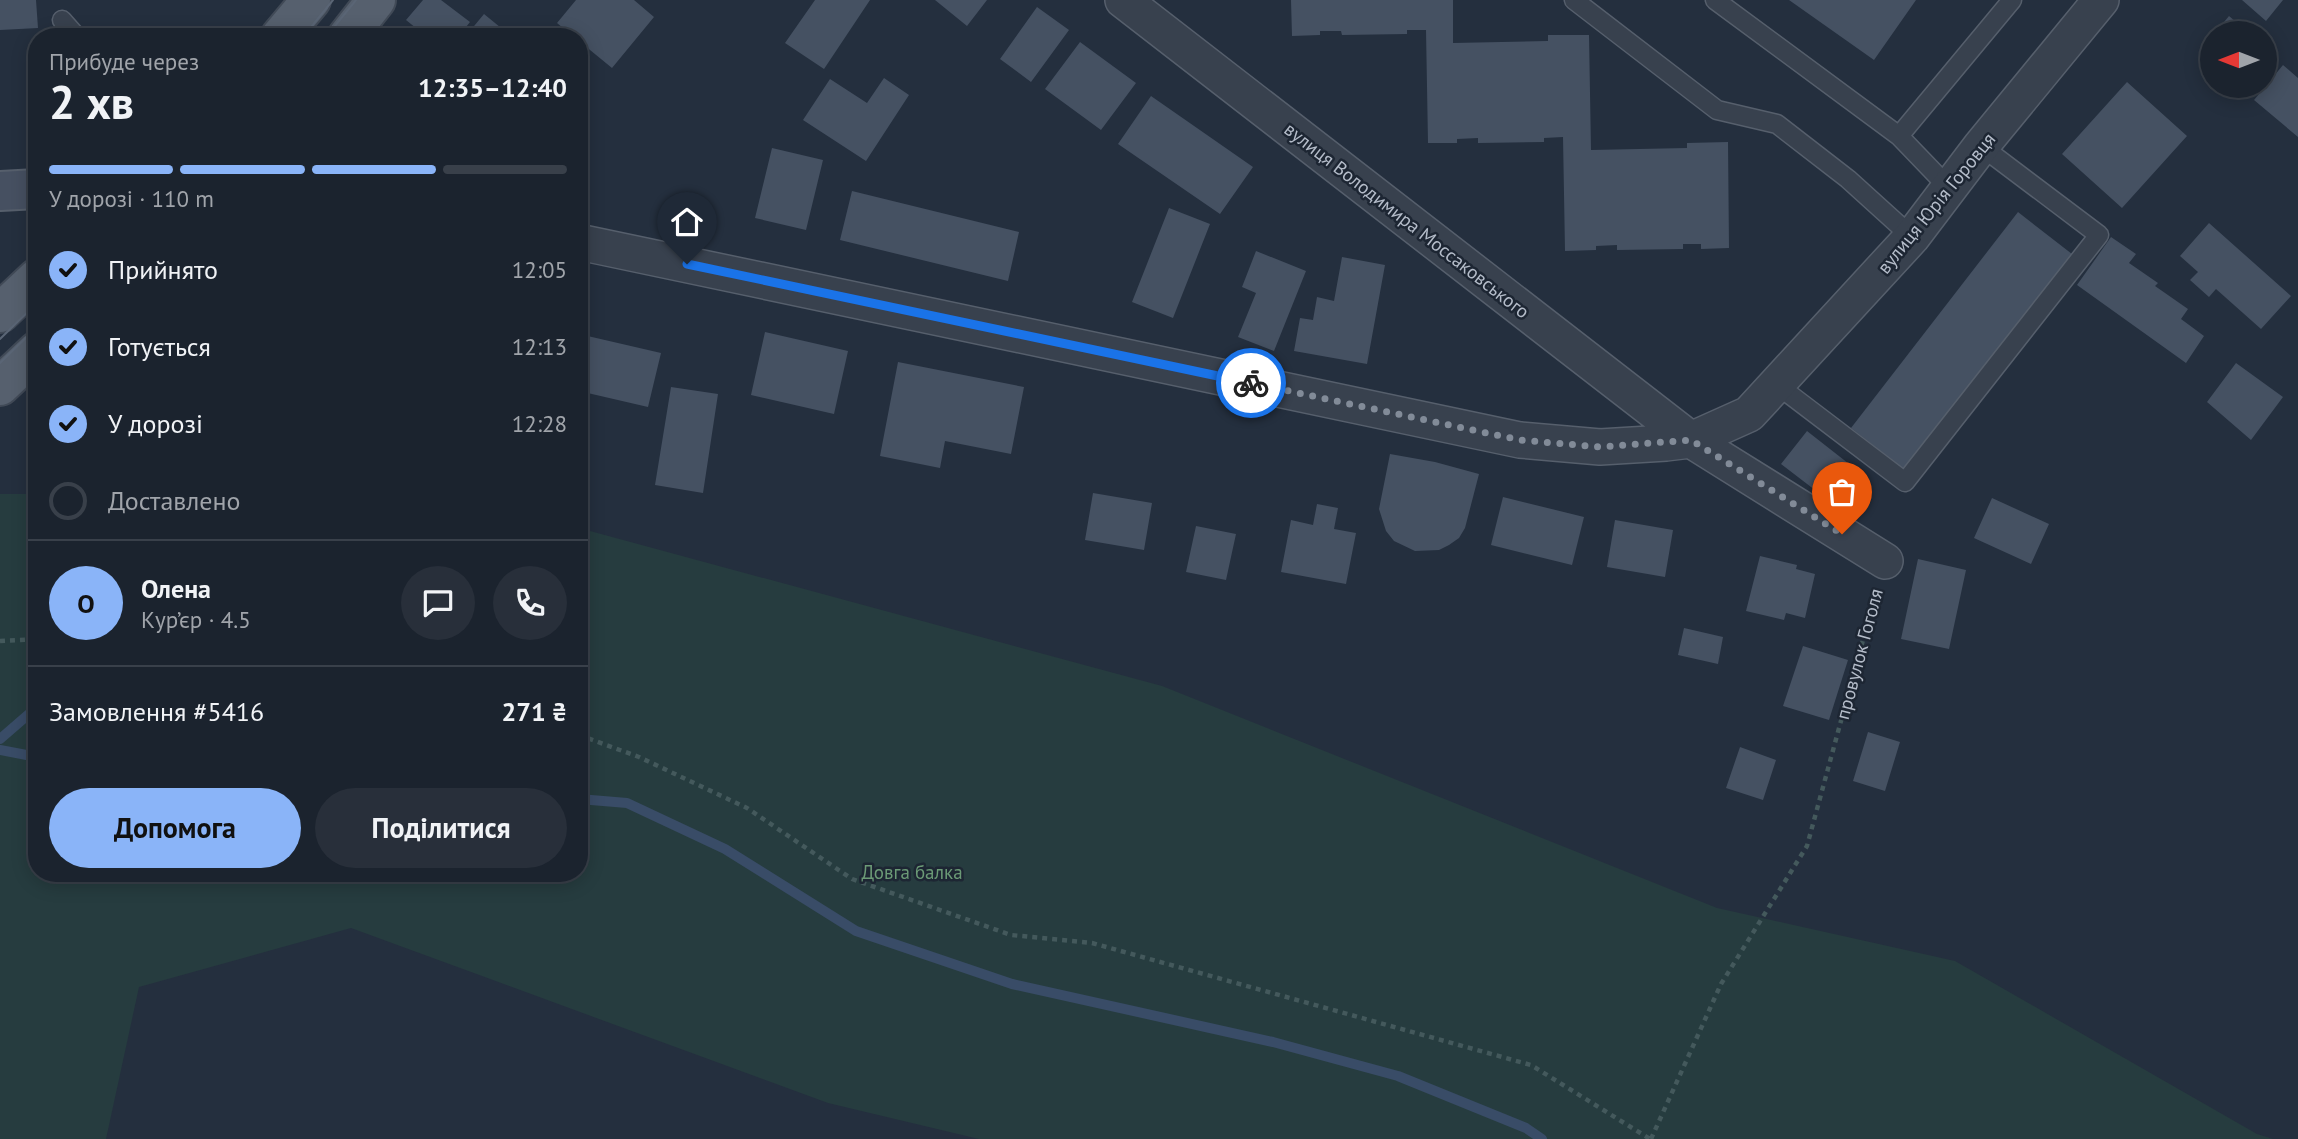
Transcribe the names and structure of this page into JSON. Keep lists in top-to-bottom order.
{
  "streets": {
    "street": ["вулиця Юрія Горовця", "вулиця Володимира Моссаковського"],
    "path": ["провулок Гоголя"]
  },
  "crossings": [
    ["вулиця Юрія Горовця", "вулиця Володимира Моссаковського"]
  ],
  "parks": ["Довга балка"],
  "north": "left",
  "page": {
    "heading": ["2 хв", "Прибуде через", "12:35–12:40"],
    "panel": [
      "Олена",
      "Кур’єр · 4.5",
      "Замовлення #5416",
      "271 ₴"
    ],
    "bar": "У дорозі · 110 m",
    "list": [
      ["Прийнято", "12:05"],
      ["Готується", "12:13"],
      ["У дорозі", "12:28"],
      "Доставлено"
    ],
    "round": "О",
    "buttons": ["Допомога", "Поділитися"]
  }
}
